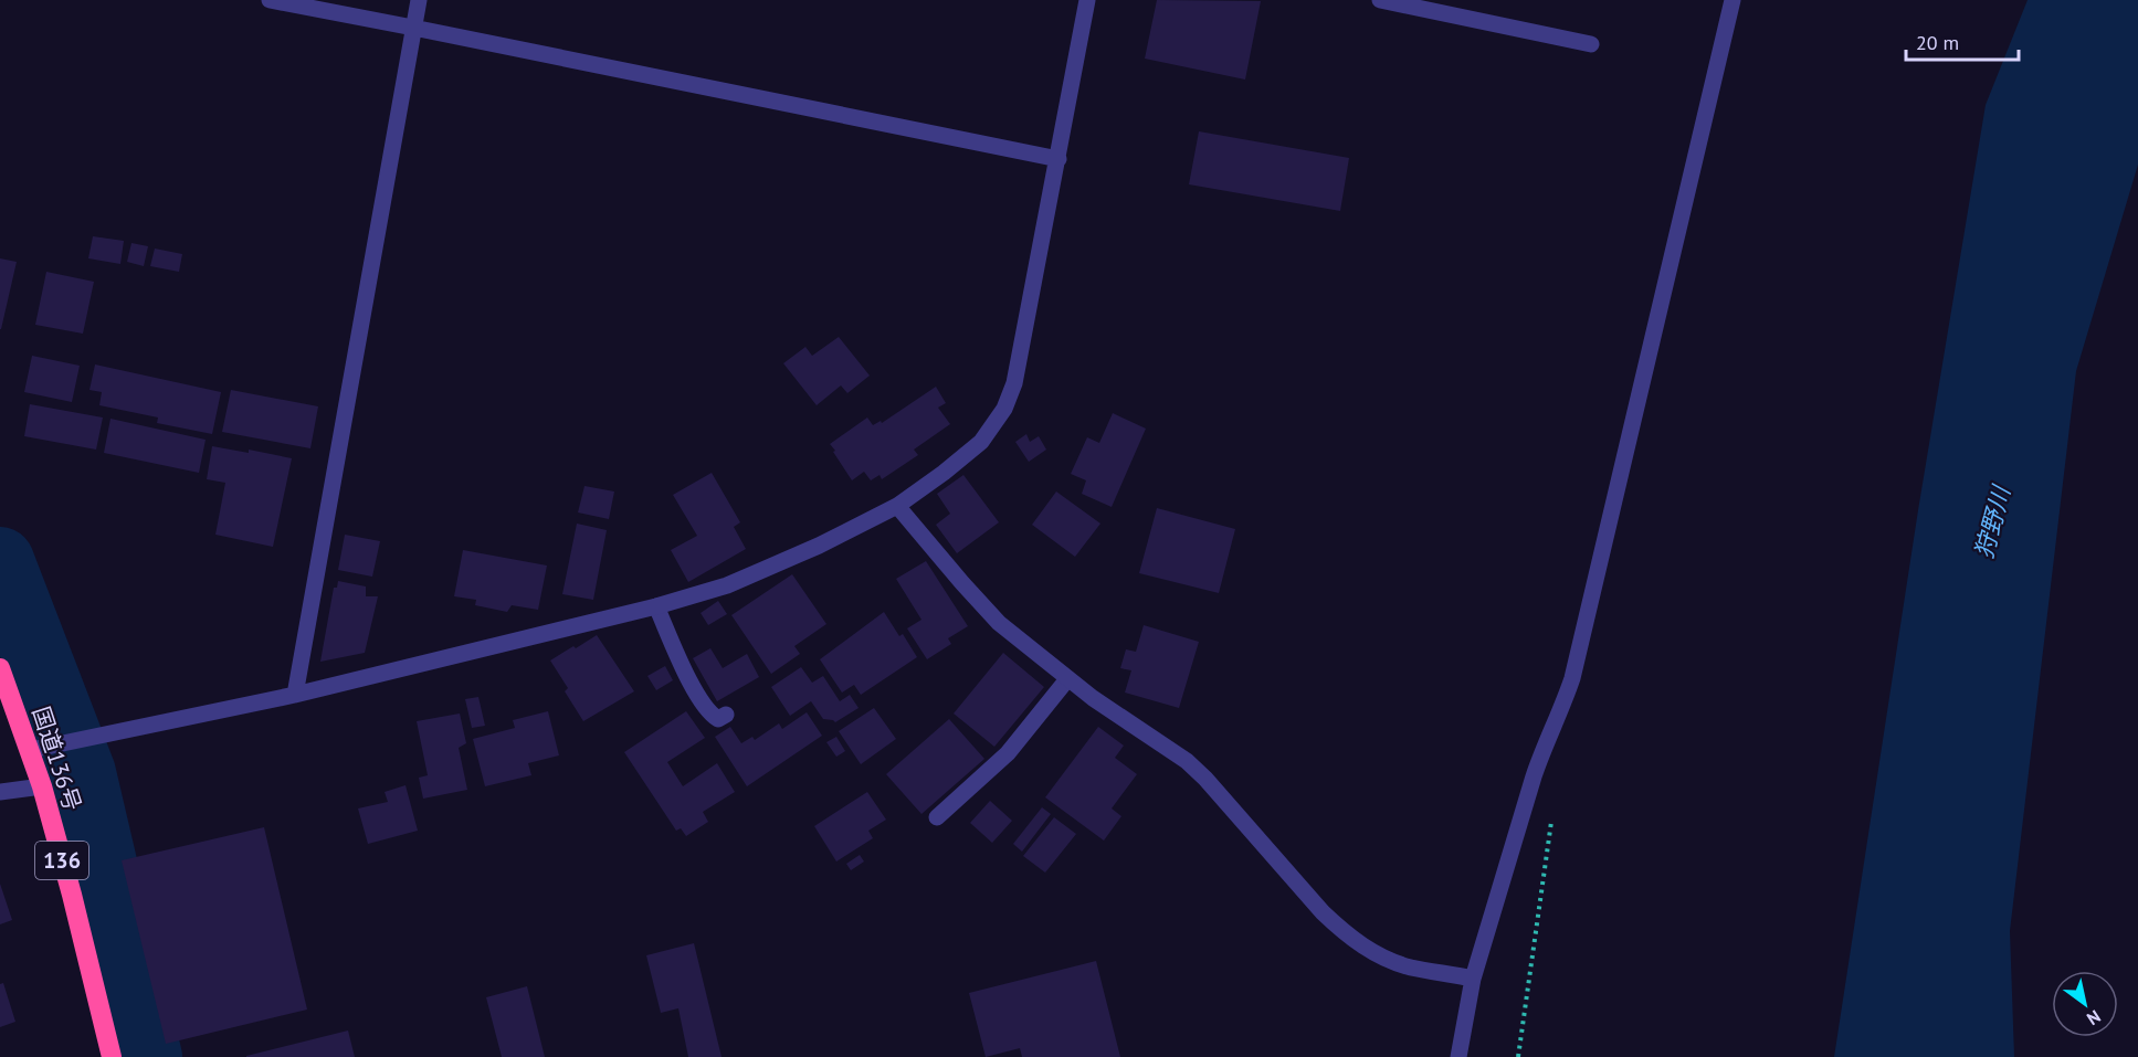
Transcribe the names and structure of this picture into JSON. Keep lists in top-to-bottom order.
{
  "streets": {
    "highway": ["国道136号", "136"]
  },
  "water": ["狩野川"],
  "scale_bar": "20 m",
  "north": "bottom right"
}
